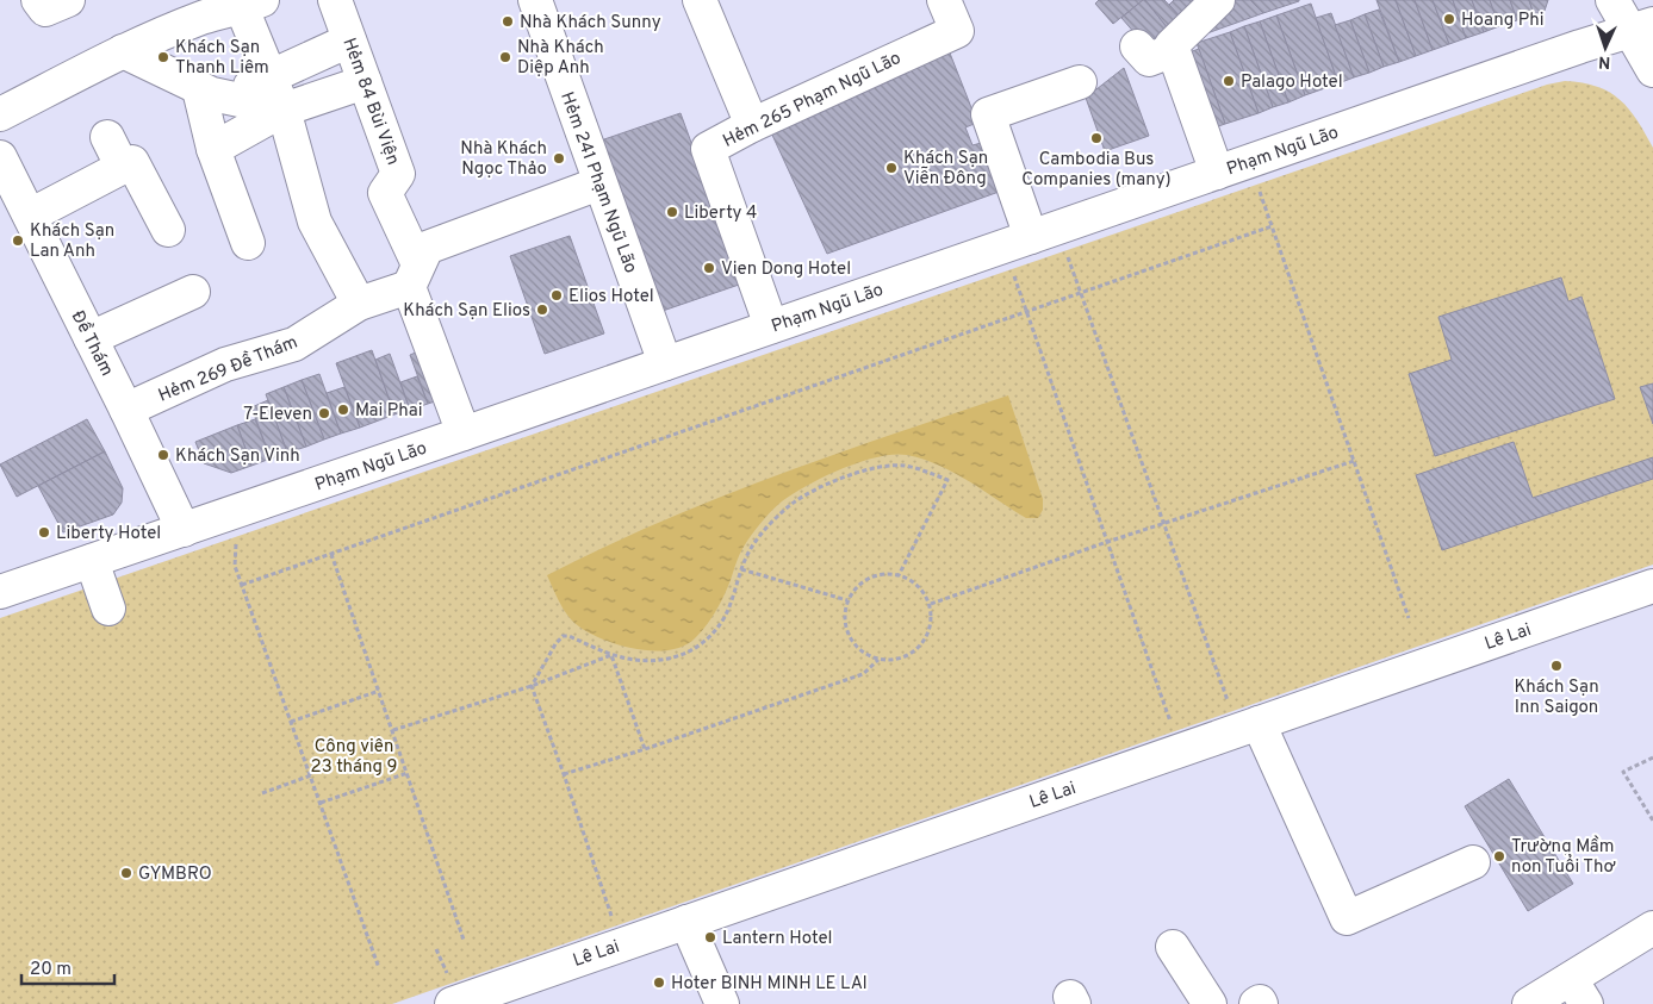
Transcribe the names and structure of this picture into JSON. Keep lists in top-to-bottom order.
{
  "streets": {
    "main road": [
      "Hẻm 265 Phạm Ngũ Lão",
      "Hẻm 84 Bùi Viện",
      "Phạm Ngũ Lão",
      "Hẻm 241 Phạm Ngũ Lão",
      "Ðề Thám",
      "Hẻm 269 Đề Thám",
      "Lê Lai"
    ]
  },
  "crossings": [
    ["Hẻm 265 Phạm Ngũ Lão", "Phạm Ngũ Lão"],
    ["Hẻm 84 Bùi Viện", "Hẻm 269 Đề Thám"],
    ["Phạm Ngũ Lão", "Hẻm 241 Phạm Ngũ Lão"],
    ["Phạm Ngũ Lão", "Ðề Thám"],
    ["Ðề Thám", "Hẻm 269 Đề Thám"]
  ],
  "parks": ["Công viên 23 tháng 9"],
  "places": [
    "Hoang Phi",
    "Nhà Khách Sunny",
    "Khách Sạn Thanh Liêm",
    "Nhà Khách Diệp Anh",
    "Palago Hotel",
    "Cambodia Bus Companies (many)",
    "Nhà Khách Ngọc Thảo",
    "Khách Sạn Viễn Đông",
    "Liberty 4",
    "Khách Sạn Lan Anh",
    "Vien Dong Hotel",
    "Elios Hotel",
    "Khách Sạn Elios",
    "Mai Phai",
    "7-Eleven",
    "Khách Sạn Vinh",
    "Liberty Hotel",
    "Khách Sạn Inn Saigon",
    "Trường Mầm non Tuổi Thơ",
    "GYMBRO",
    "Lantern Hotel",
    "Hoter BINH MINH LE LAI"
  ],
  "scale_bar": "20 m",
  "north": "bottom"
}
